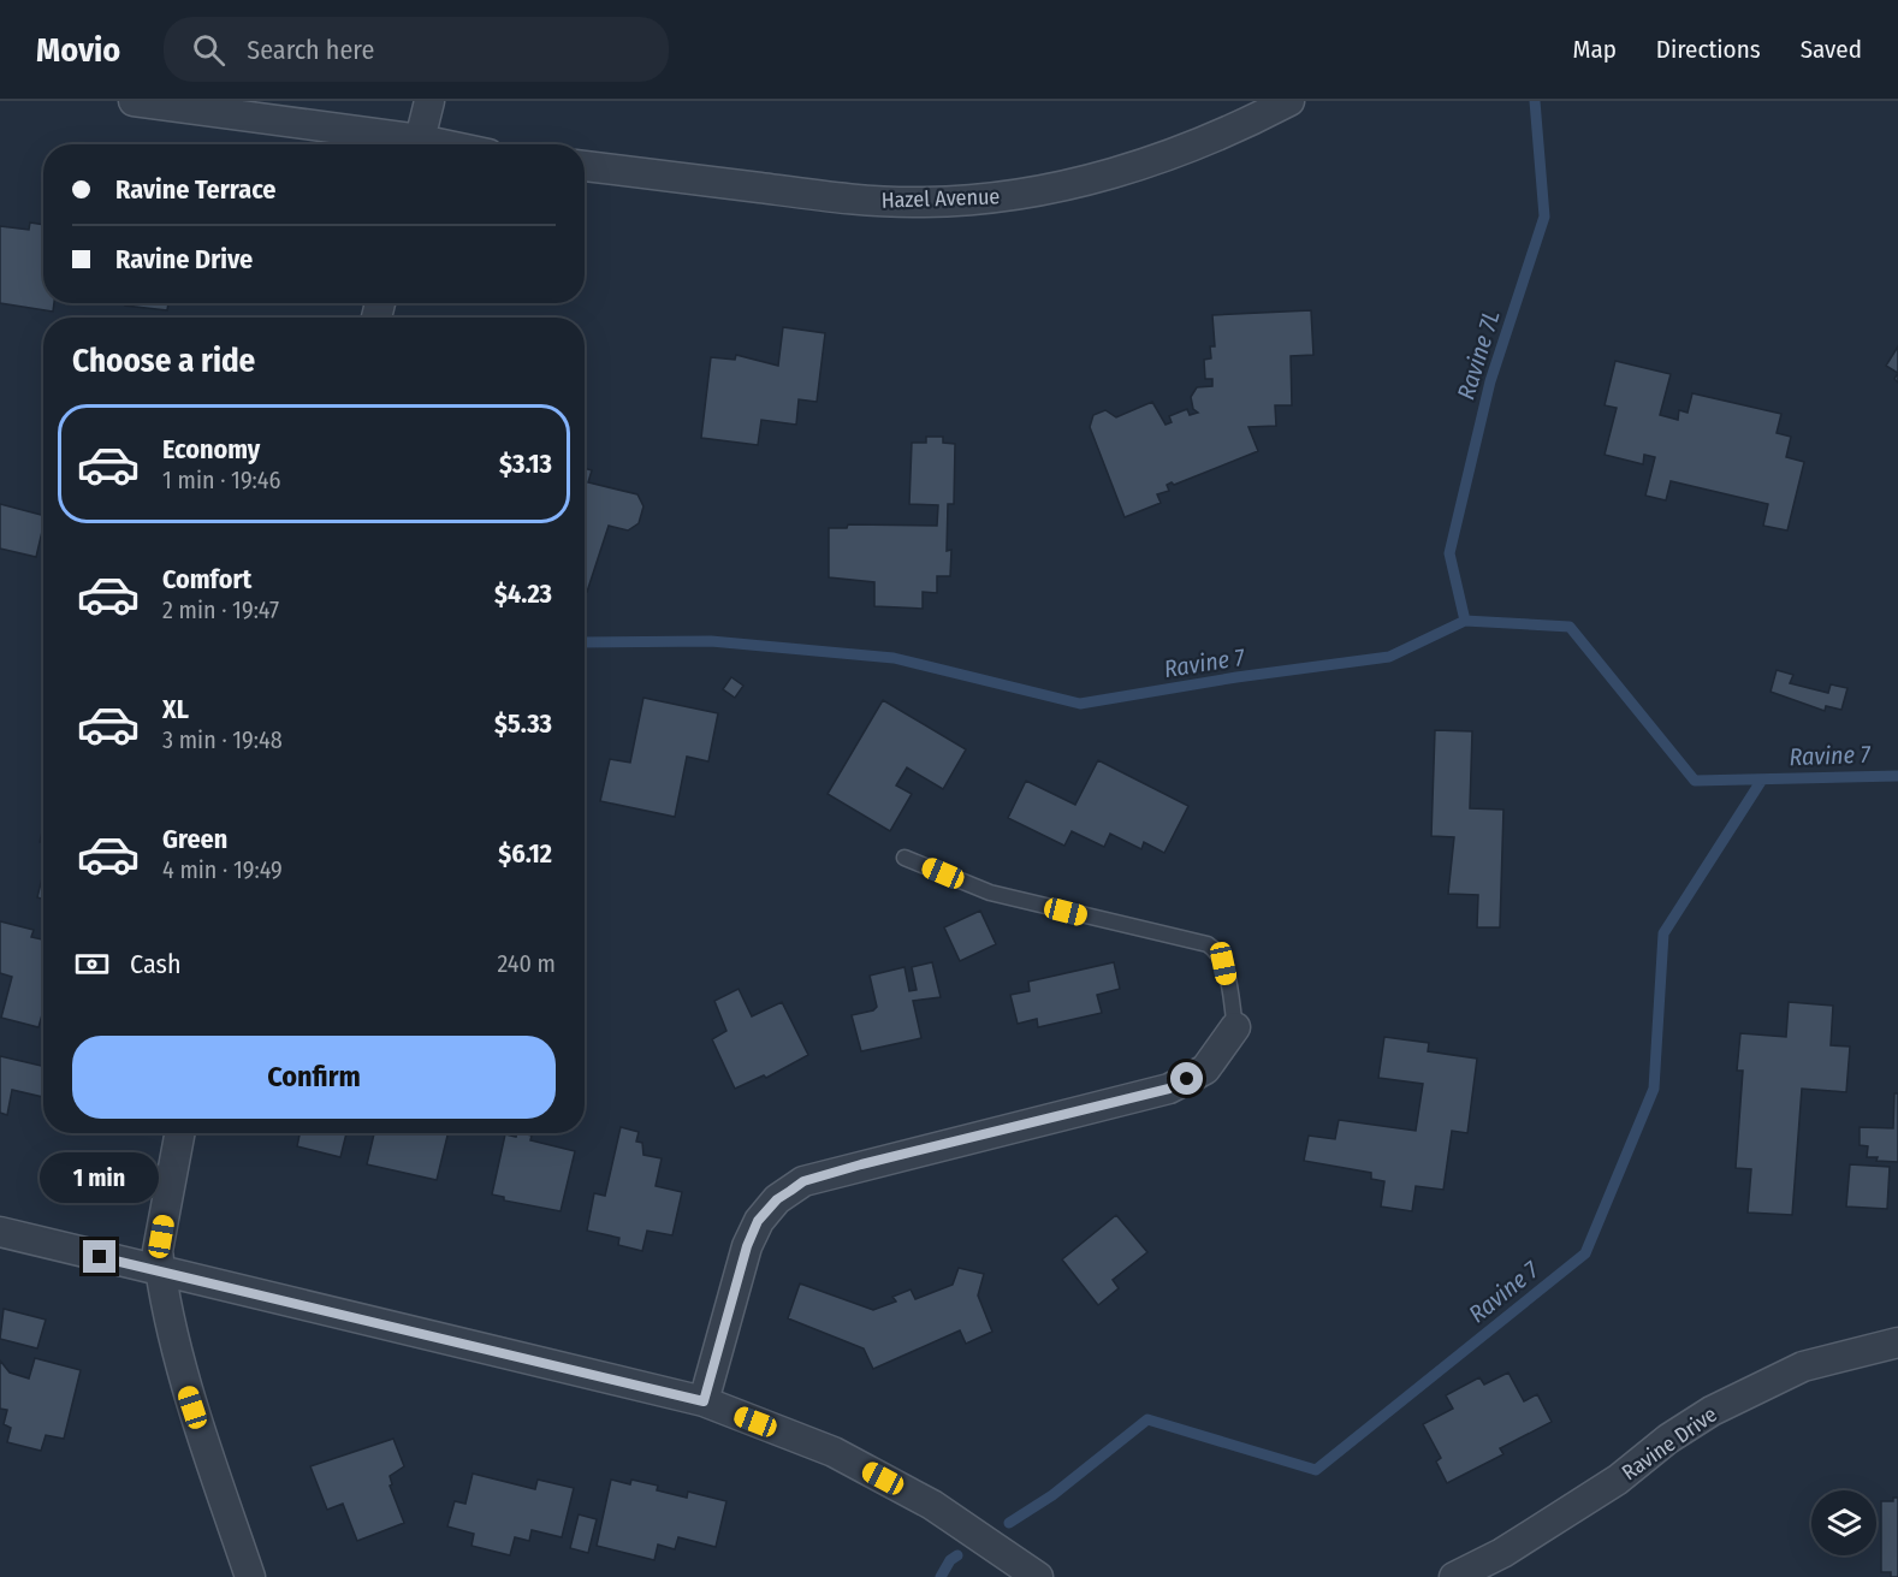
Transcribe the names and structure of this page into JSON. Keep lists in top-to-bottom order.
{
  "streets": {
    "street": ["Hazel Avenue", "Ravine Drive"]
  },
  "water": ["Ravine 7L", "Ravine 7"],
  "page": {
    "header": "Movio",
    "search": "Search here",
    "nav": ["Map", "Directions", "Saved"],
    "banner": ["Ravine Terrace", "Ravine Drive"],
    "heading": "Choose a ride",
    "list": [
      {
        "name": "Economy",
        "note": "1 min · 19:46",
        "value": "$3.13"
      },
      {
        "name": "Comfort",
        "note": "2 min · 19:47",
        "value": "$4.23"
      },
      {
        "name": "XL",
        "note": "3 min · 19:48",
        "value": "$5.33"
      },
      {
        "name": "Green",
        "note": "4 min · 19:49",
        "value": "$6.12"
      }
    ],
    "pay": ["Cash", "240 m"],
    "buttons": "Confirm",
    "bubble": "1 min"
  }
}
